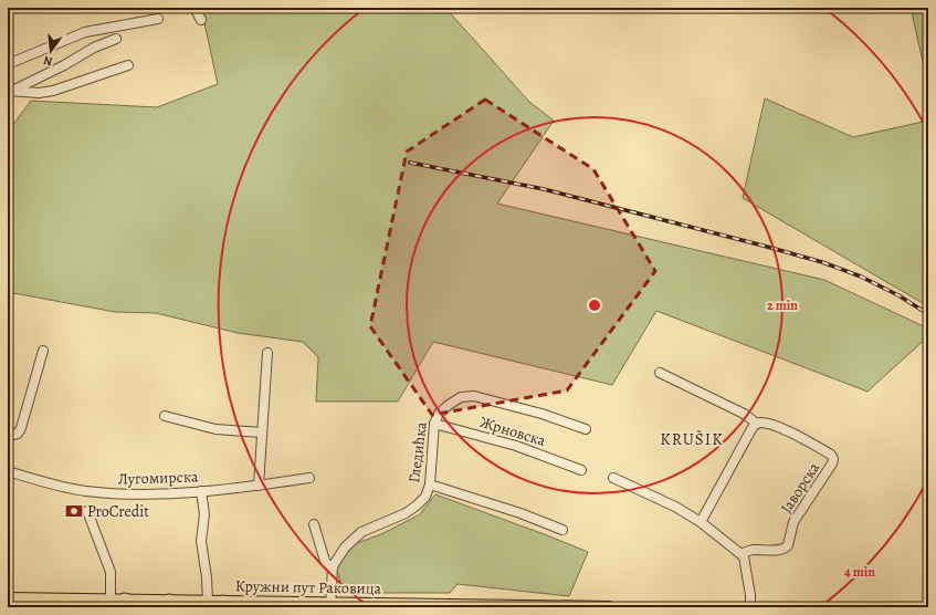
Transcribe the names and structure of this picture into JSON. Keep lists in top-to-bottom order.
{
  "streets": {
    "main road": ["Кружни пут Раковица"],
    "street": [
      "Жрновска",
      "Гледићка",
      "Лугомирска",
      "Јаворска"
    ]
  },
  "crossings": [
    ["Жрновска", "Гледићка"],
    ["Гледићка", "Кружни пут Раковица"]
  ],
  "districts": ["KRUŠIK"],
  "places": {
    "bank": ["ProCredit"]
  },
  "north": "bottom",
  "rings": ["2 min", "4 min"]
}
